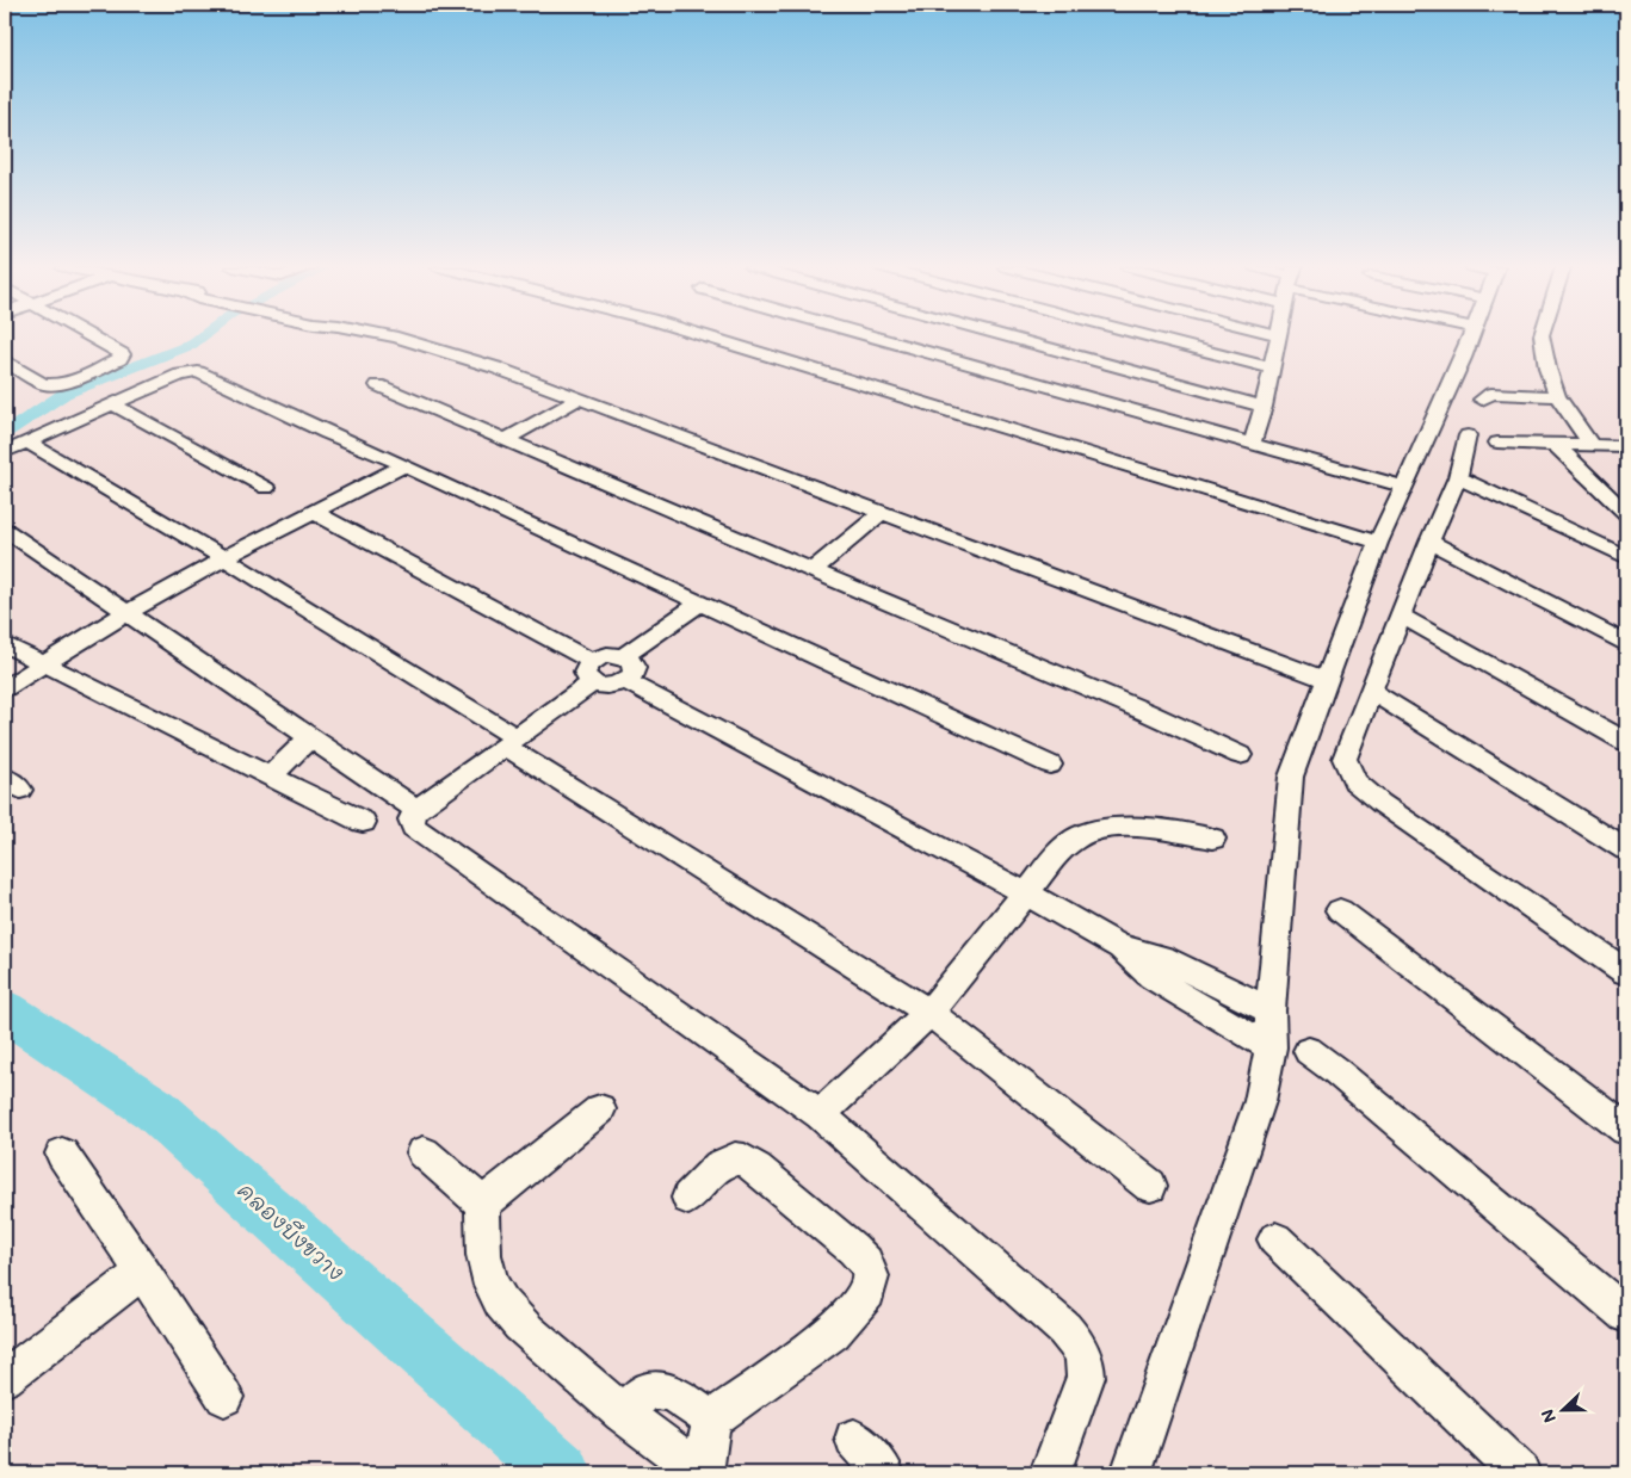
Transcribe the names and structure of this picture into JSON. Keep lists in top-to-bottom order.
{
  "water": ["คลองบึงขวาง"],
  "north": "left"
}
